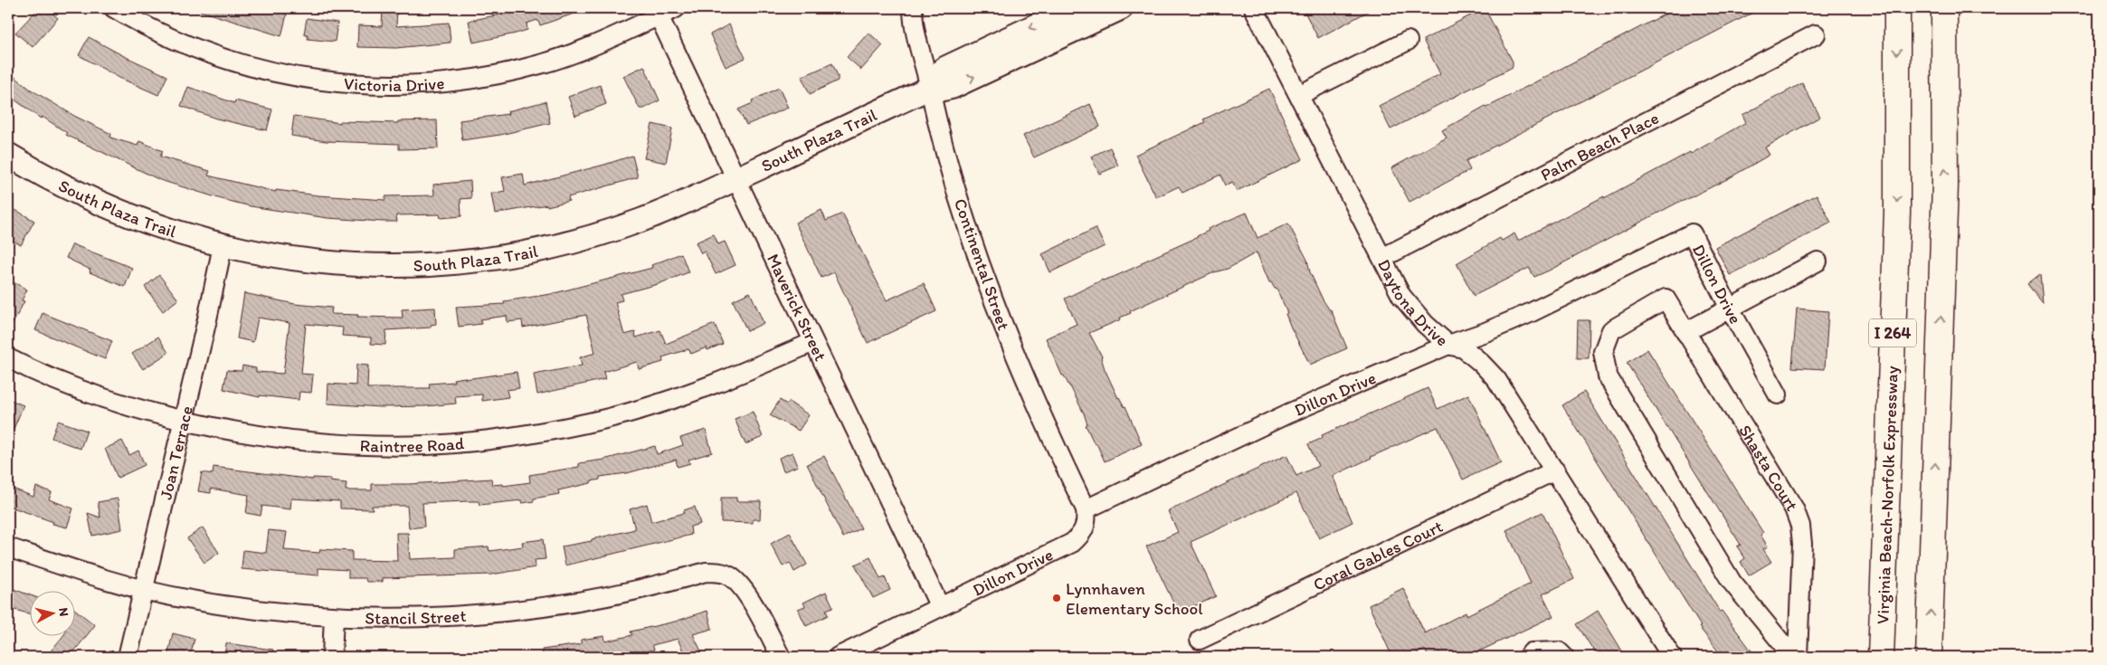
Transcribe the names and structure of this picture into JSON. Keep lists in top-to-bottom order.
{
  "streets": {
    "highway": ["I 264", "Virginia Beach-Norfolk Expressway"],
    "main road": ["South Plaza Trail"],
    "street": [
      "Victoria Drive",
      "Palm Beach Place",
      "Continental Street",
      "Dillon Drive",
      "Daytona Drive",
      "Maverick Street",
      "Raintree Road",
      "Joan Terrace",
      "Shasta Court",
      "Coral Gables Court",
      "Stancil Street"
    ]
  },
  "crossings": [
    ["Victoria Drive", "Maverick Street"],
    ["South Plaza Trail", "Continental Street"],
    ["South Plaza Trail", "Maverick Street"],
    ["South Plaza Trail", "Joan Terrace"],
    ["Palm Beach Place", "Daytona Drive"],
    ["Continental Street", "Dillon Drive"],
    ["Dillon Drive", "Daytona Drive"],
    ["Dillon Drive", "Maverick Street"],
    ["Daytona Drive", "Coral Gables Court"],
    ["Maverick Street", "Raintree Road"],
    ["Raintree Road", "Joan Terrace"],
    ["Joan Terrace", "Stancil Street"]
  ],
  "places": ["Lynnhaven Elementary School"],
  "north": "right"
}
